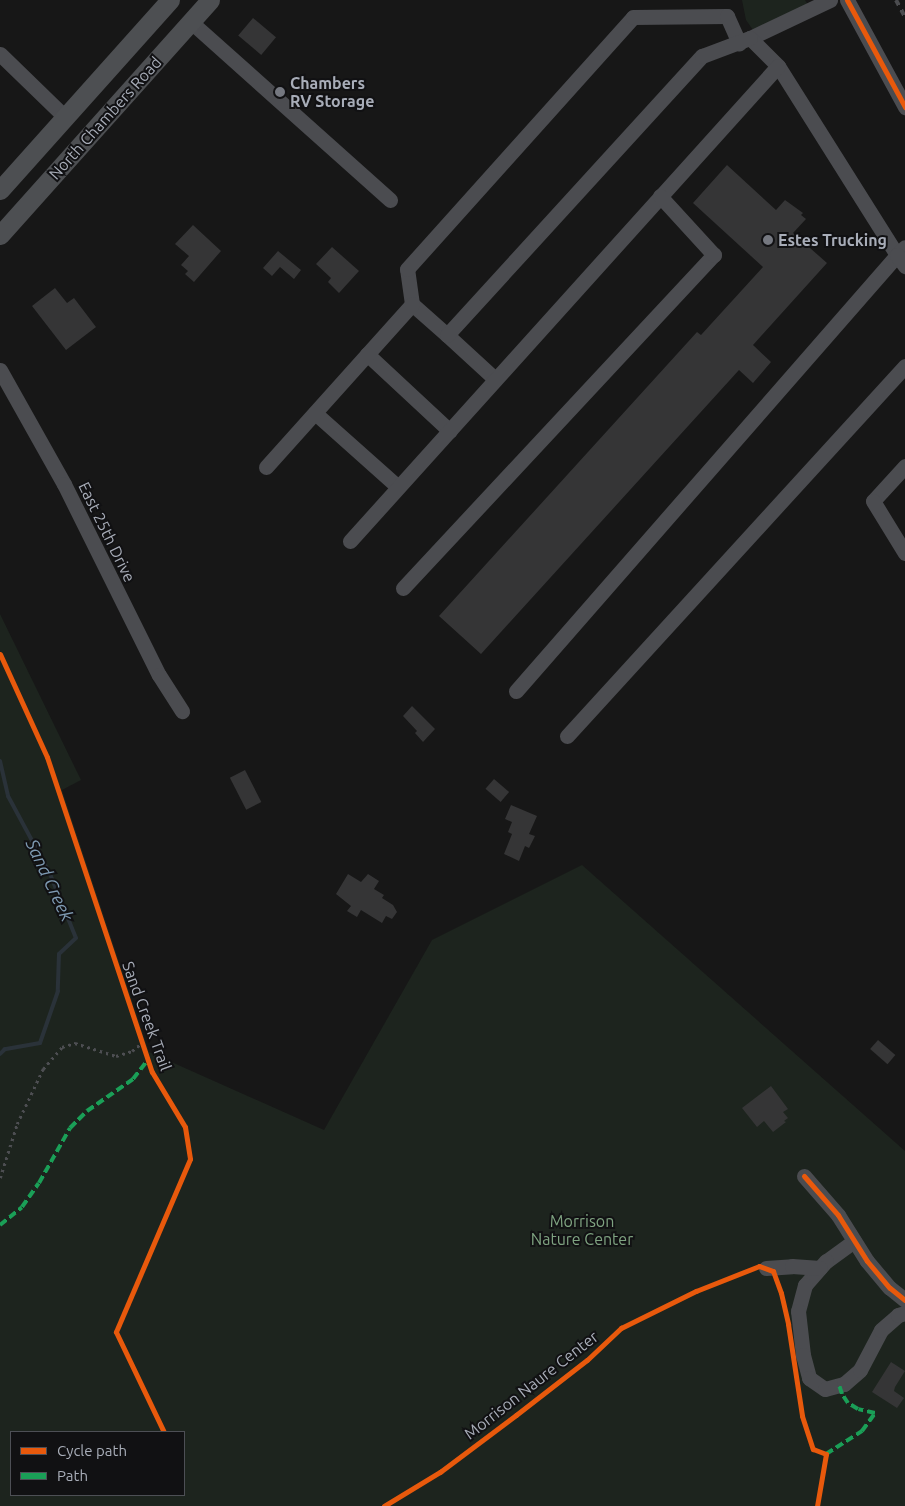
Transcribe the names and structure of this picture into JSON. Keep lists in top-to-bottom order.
{
  "streets": {
    "main road": ["North Chambers Road"],
    "street": ["East 25th Drive"],
    "cycle path": ["Sand Creek Trail", "Morrison Naure Center"]
  },
  "water": ["Sand Creek"],
  "parks": ["Morrison Nature Center"],
  "places": ["Chambers RV Storage", "Estes Trucking"],
  "legend": ["Cycle path", "Path"]
}
